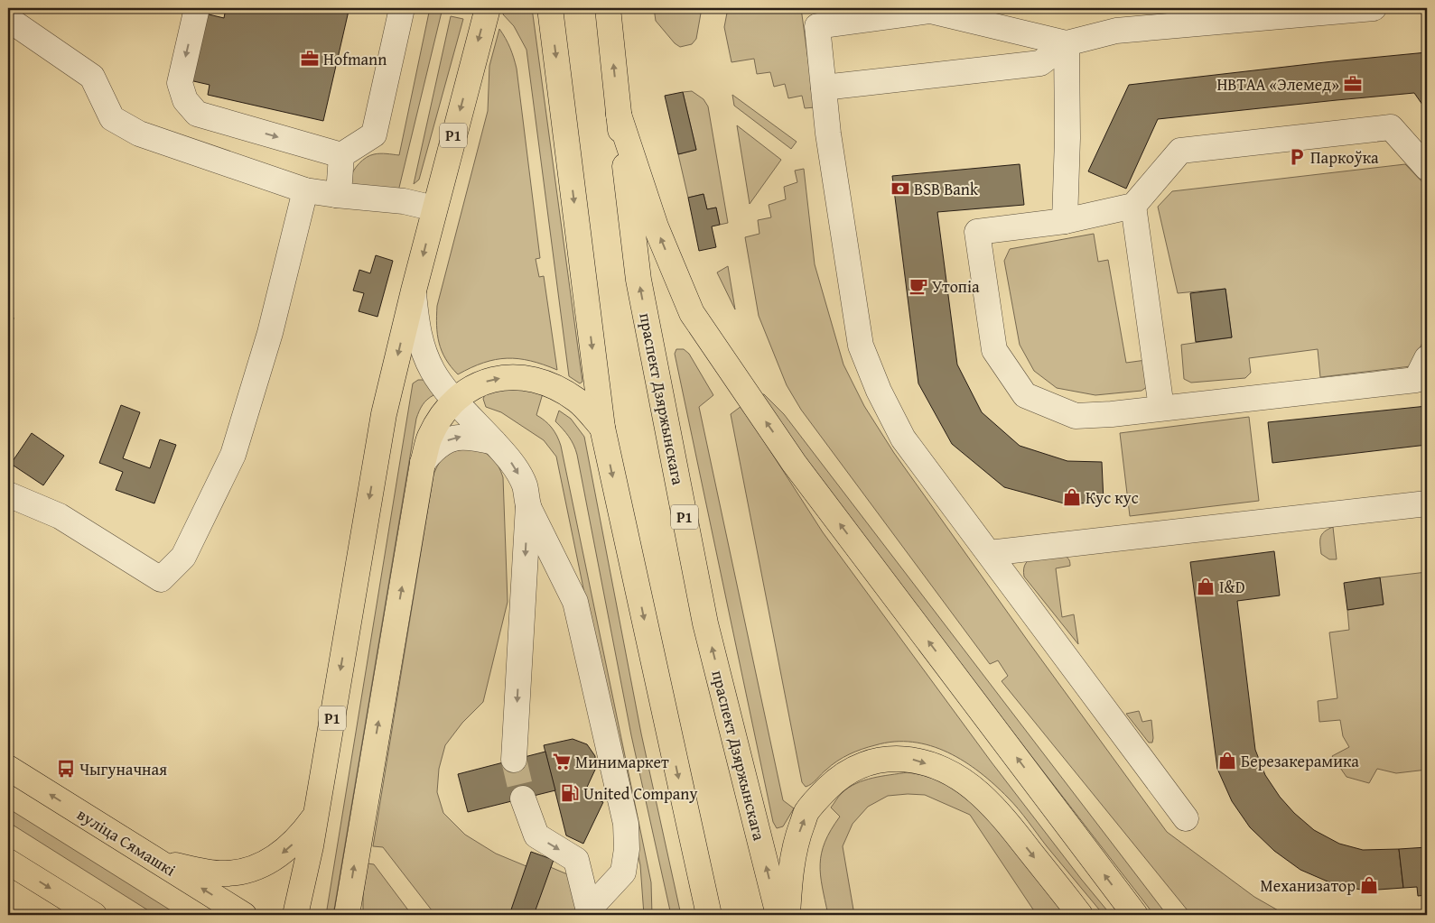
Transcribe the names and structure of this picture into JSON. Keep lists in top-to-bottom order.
{
  "streets": {
    "main road": ["Р1", "праспект Дзяржынскага", "вуліца Сямашкі"]
  },
  "places": {
    "office": ["Hofmann", "НВТАА «Элемед»"],
    "parking": ["Паркоўка"],
    "bank": ["BSB Bank"],
    "cafe": ["Утопiа"],
    "shop": [
      "Кус кус",
      "I&D",
      "Березакерамика",
      "Механизатор"
    ],
    "supermarket": ["Минимаркет"],
    "bus stop": ["Чыгуначная"],
    "fuel station": ["United Company"]
  }
}
